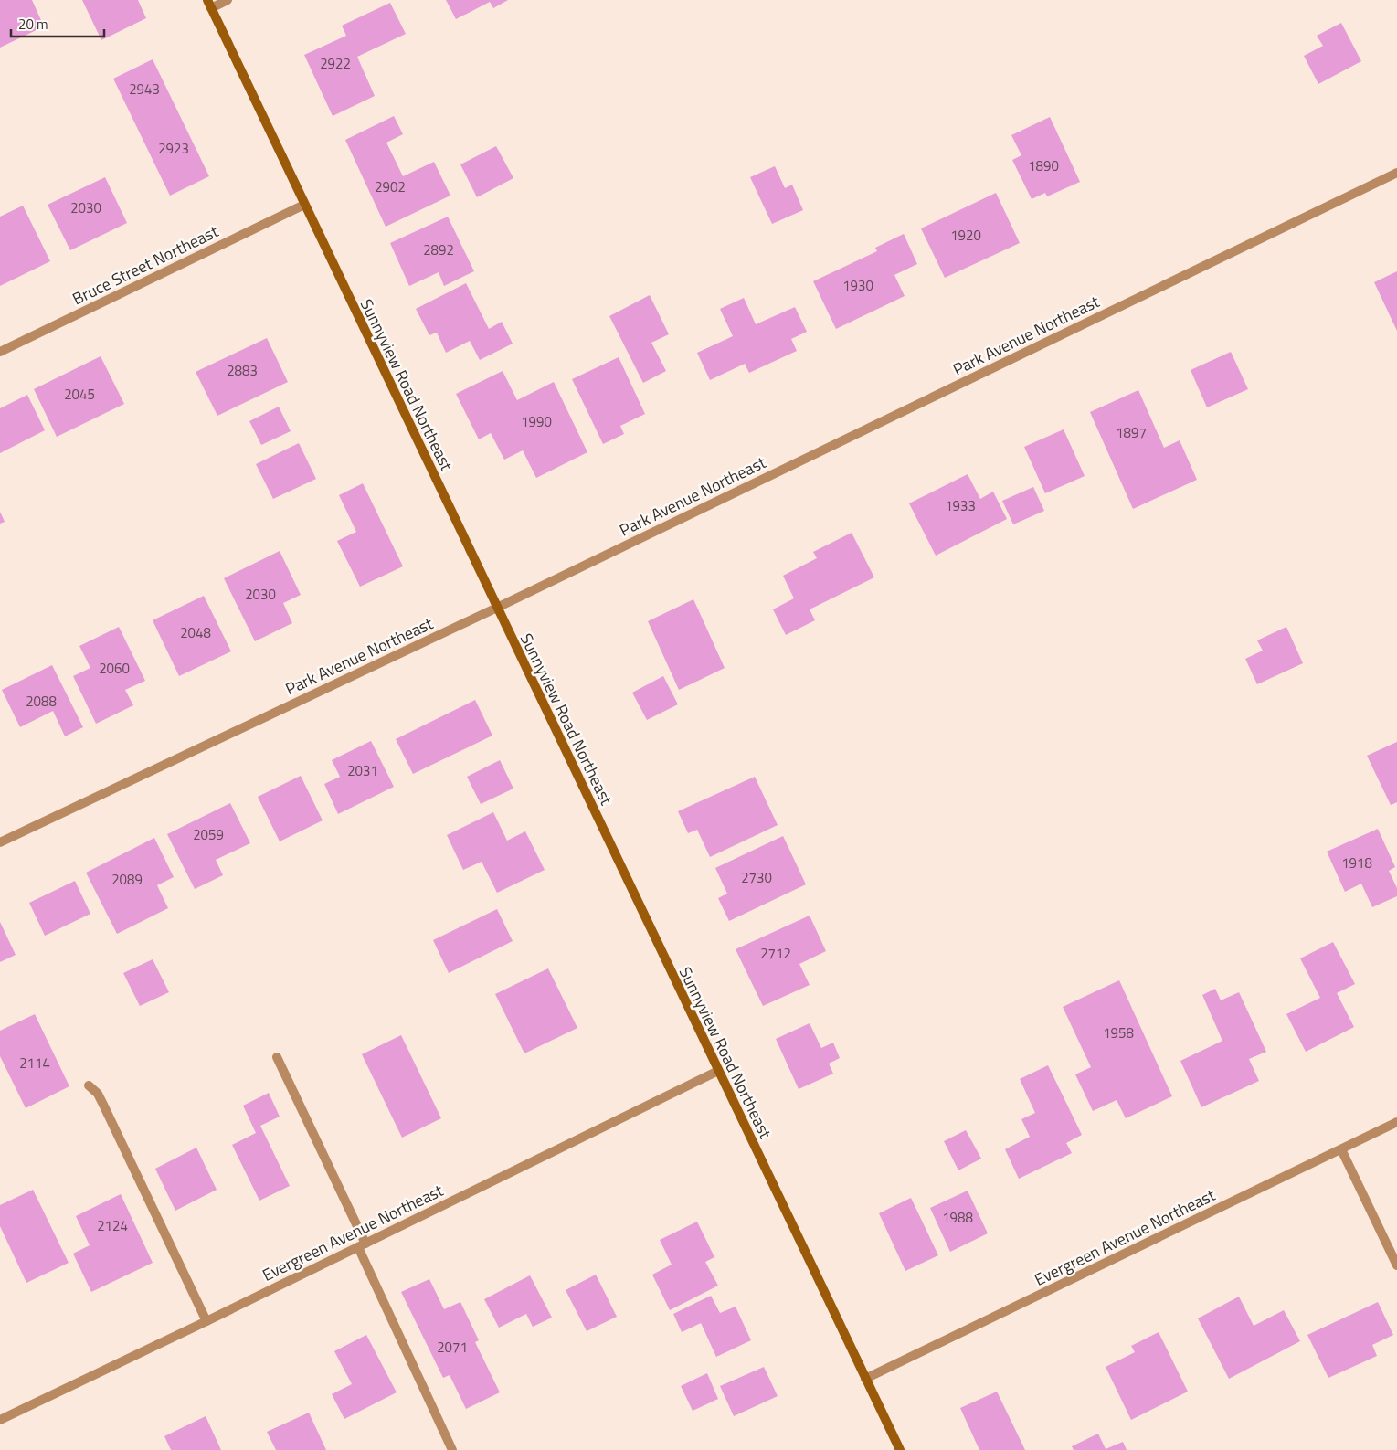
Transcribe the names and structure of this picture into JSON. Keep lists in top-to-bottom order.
{
  "streets": {
    "main road": ["Sunnyview Road Northeast"],
    "street": ["Bruce Street Northeast", "Park Avenue Northeast", "Evergreen Avenue Northeast"]
  },
  "crossings": [
    ["Bruce Street Northeast", "Sunnyview Road Northeast"],
    ["Park Avenue Northeast", "Sunnyview Road Northeast"],
    ["Sunnyview Road Northeast", "Evergreen Avenue Northeast"]
  ],
  "house_numbers": [
    "2922",
    "2943",
    "2923",
    "1890",
    "2902",
    "2030",
    "1920",
    "2892",
    "1930",
    "2883",
    "2045",
    "1990",
    "1897",
    "1933",
    "2030",
    "2048",
    "2060",
    "2088",
    "2031",
    "2059",
    "1918",
    "2730",
    "2089",
    "2712",
    "1958",
    "2114",
    "1988",
    "2124",
    "2071"
  ],
  "scale_bar": "20 m"
}
